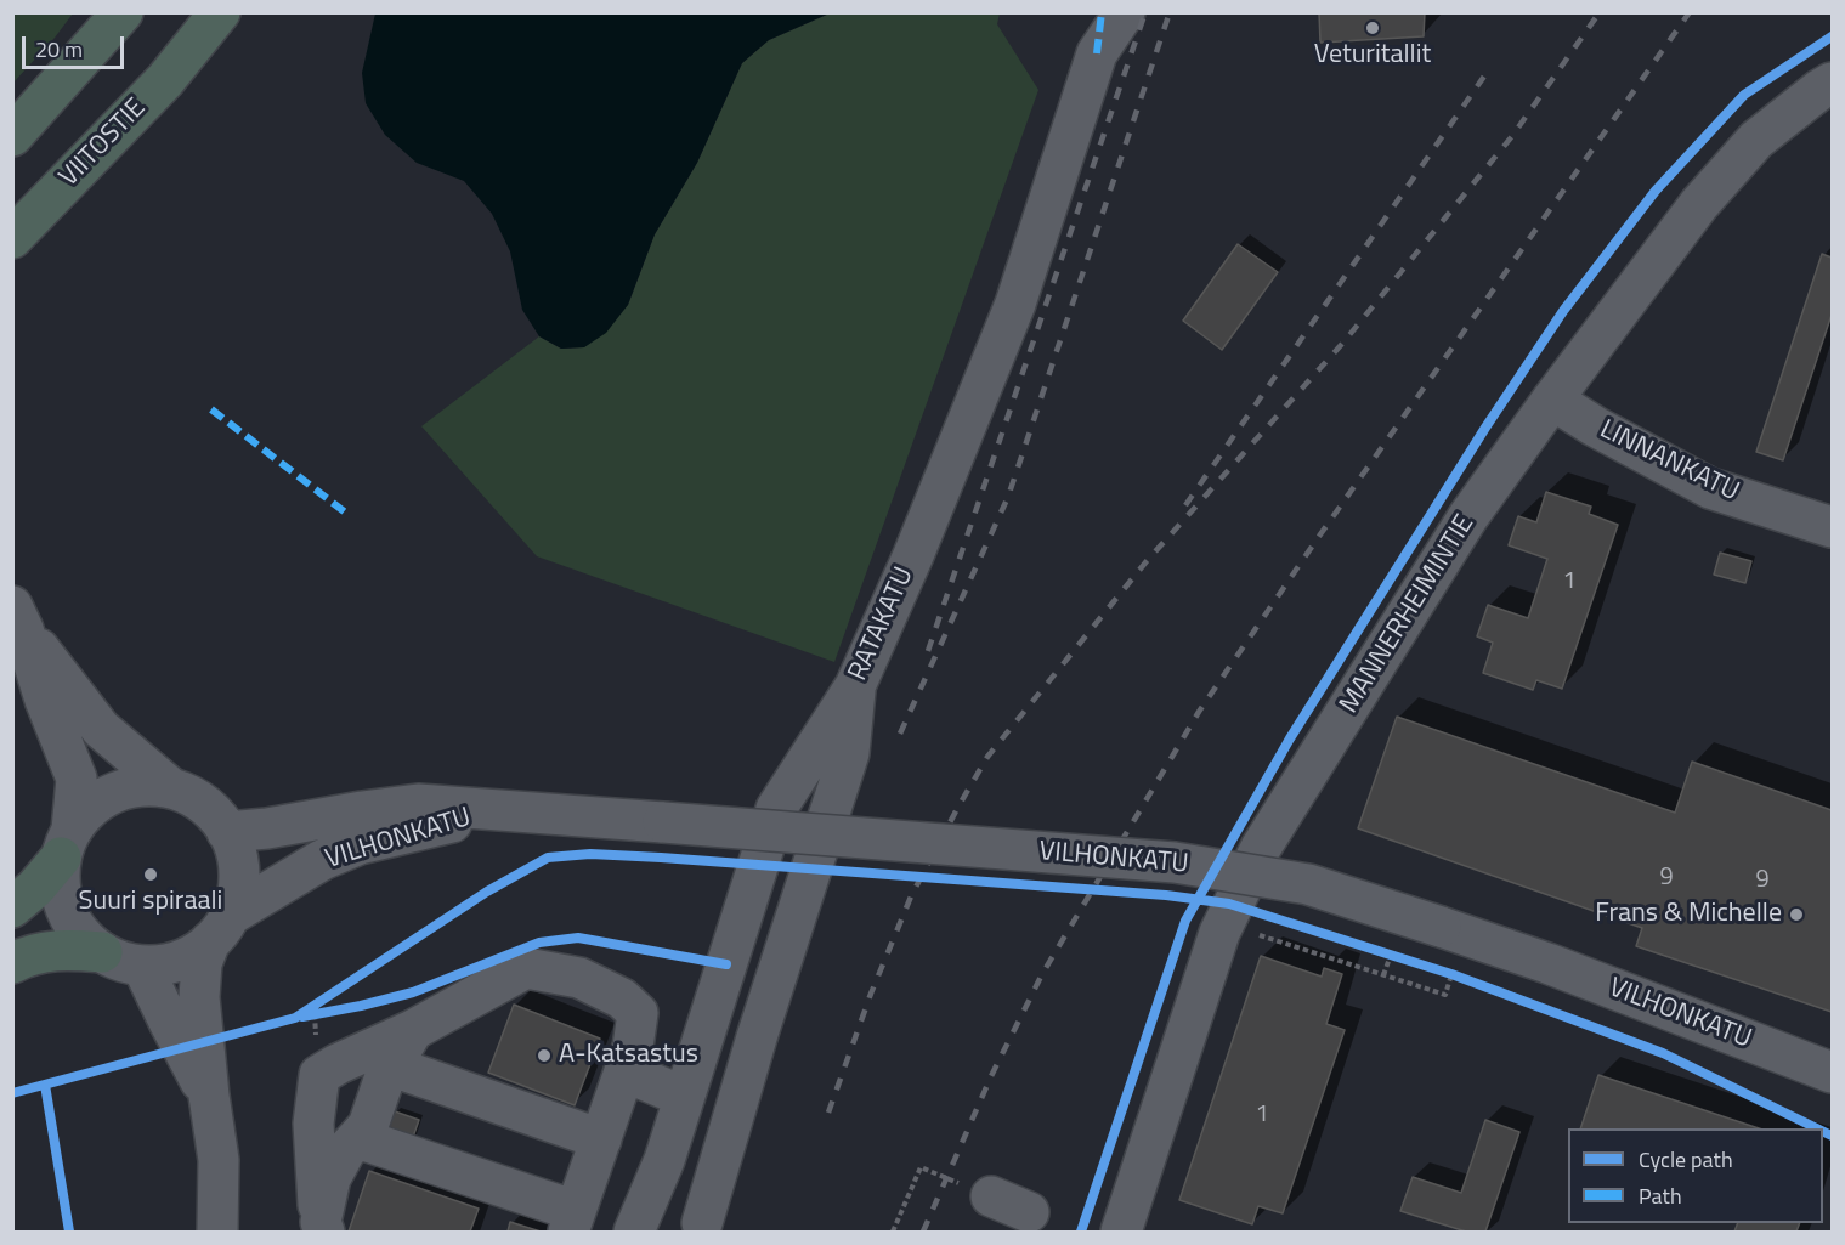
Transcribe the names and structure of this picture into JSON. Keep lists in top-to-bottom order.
{
  "streets": {
    "highway": ["VIITOSTIE"],
    "street": [
      "LINNANKATU",
      "MANNERHEIMINTIE",
      "RATAKATU",
      "VILHONKATU"
    ]
  },
  "crossings": [
    ["LINNANKATU", "MANNERHEIMINTIE"]
  ],
  "places": [
    "Veturitallit",
    "Suuri spiraali",
    "Frans & Michelle",
    "A-Katsastus"
  ],
  "house_numbers": [
    "1",
    "9",
    "9",
    "1"
  ],
  "legend": ["Cycle path", "Path"],
  "scale_bar": "20 m"
}
